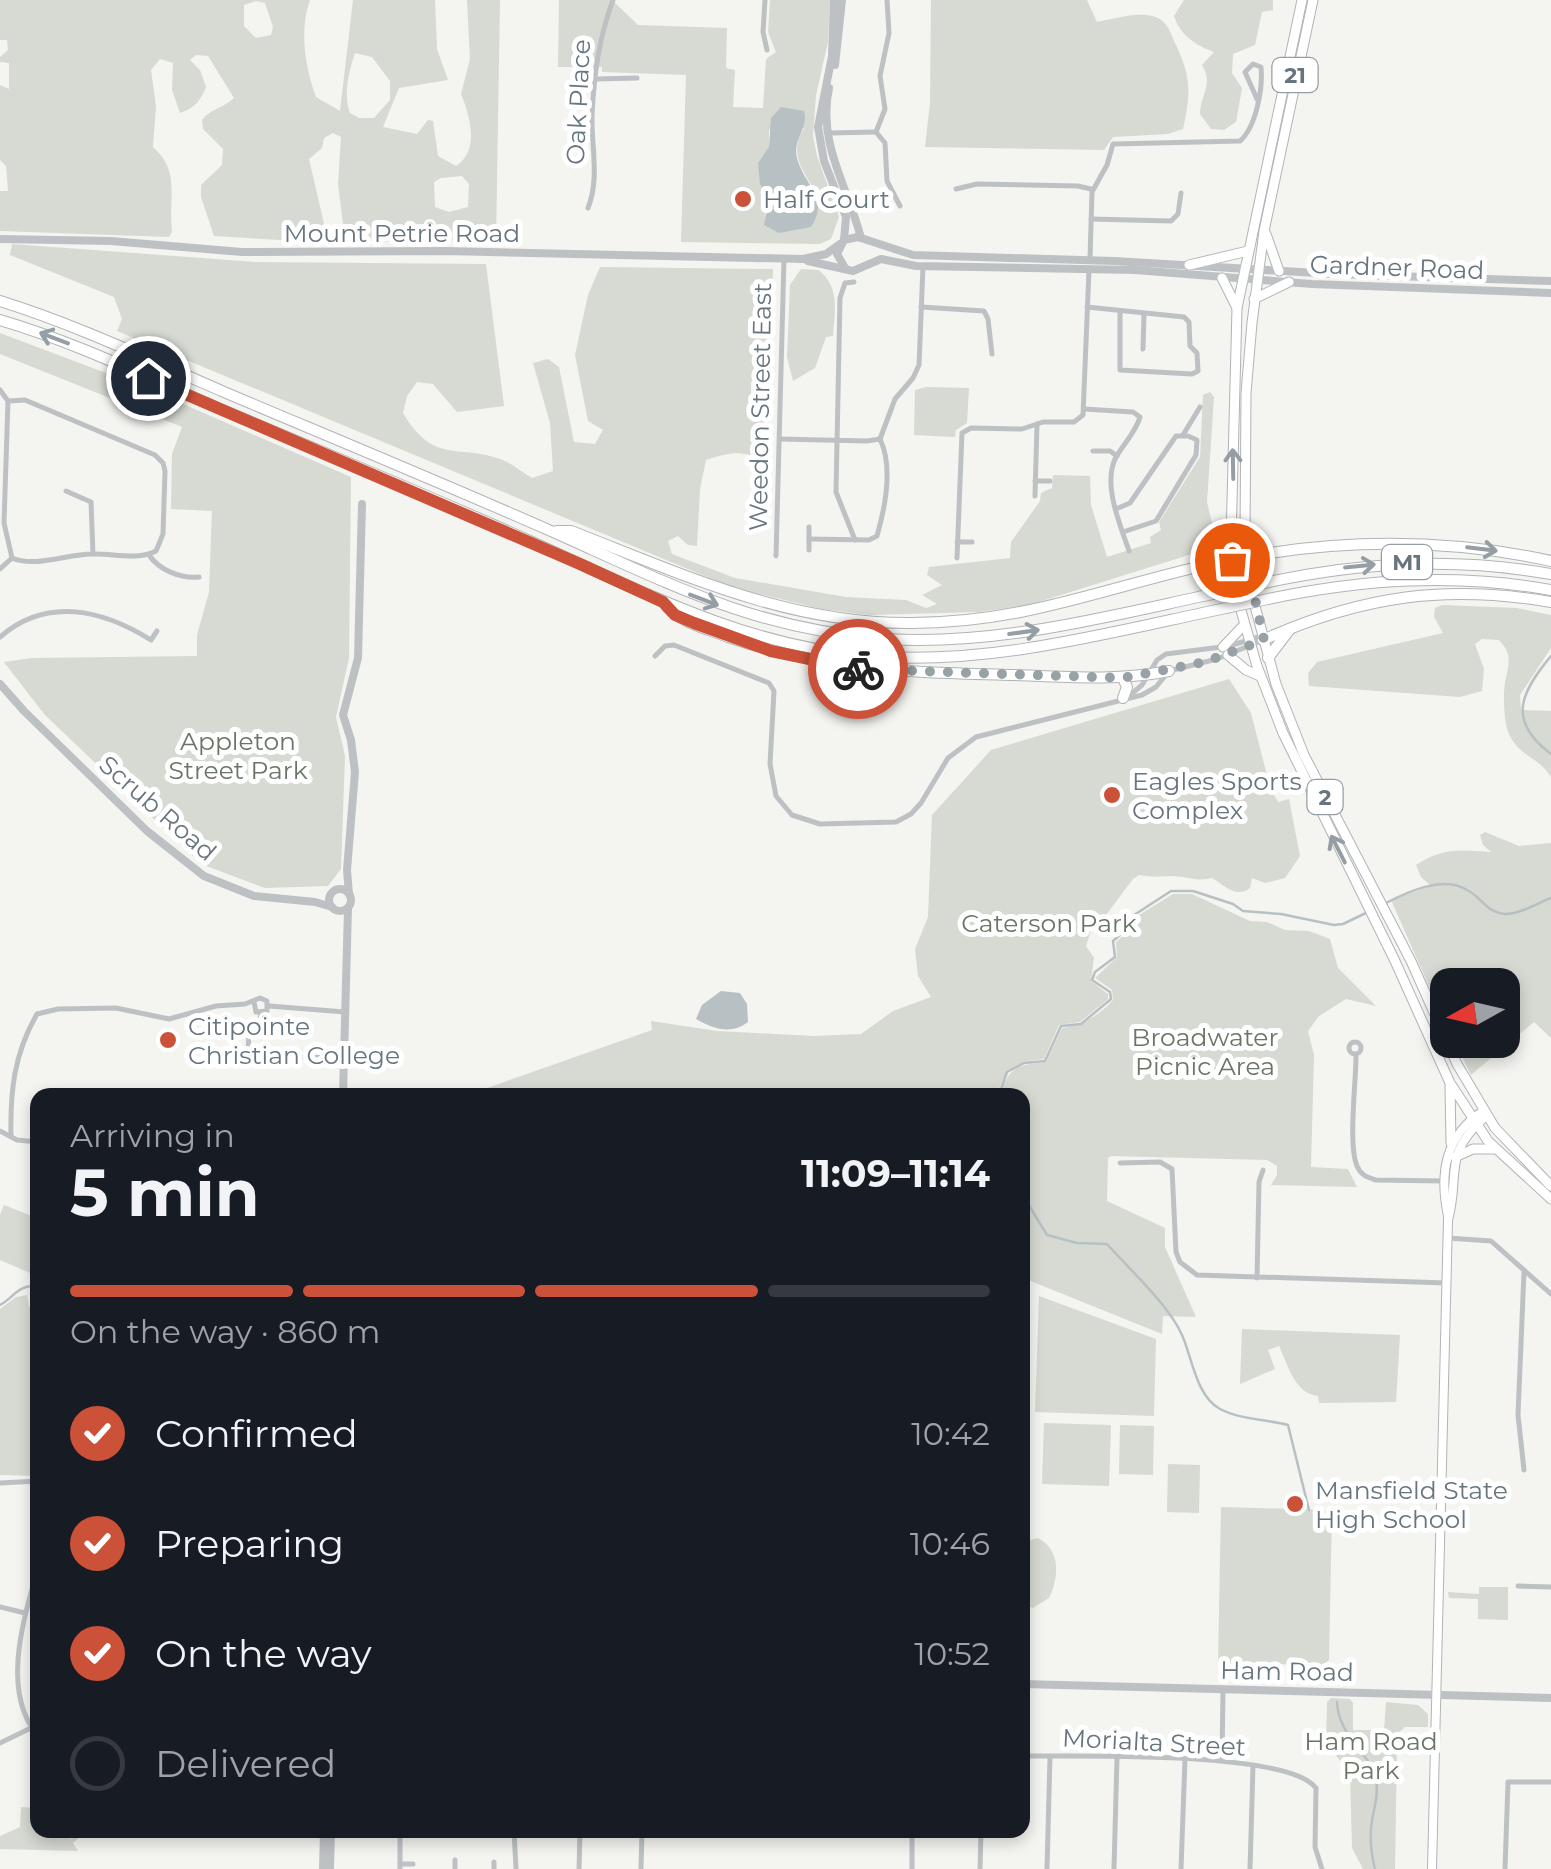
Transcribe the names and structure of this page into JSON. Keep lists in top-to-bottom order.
{
  "streets": {
    "highway": ["21", "M1", "2"],
    "street": [
      "Oak Place",
      "Mount Petrie Road",
      "Gardner Road",
      "Weedon Street East",
      "Scrub Road",
      "Ham Road",
      "Morialta Street"
    ]
  },
  "crossings": [
    ["21", "Gardner Road"],
    ["21", "2"],
    ["Mount Petrie Road", "Weedon Street East"]
  ],
  "parks": [
    "Appleton Street Park",
    "Caterson Park",
    "Broadwater Picnic Area",
    "Ham Road Park"
  ],
  "places": [
    "Half Court",
    "Eagles Sports Complex",
    "Citipointe Christian College",
    "Mansfield State High School"
  ],
  "north": "left",
  "page": {
    "heading": ["5 min", "Arriving in", "11:09–11:14"],
    "bar": "On the way · 860 m",
    "list": [
      ["Confirmed", "10:42"],
      ["Preparing", "10:46"],
      ["On the way", "10:52"],
      "Delivered"
    ]
  }
}
